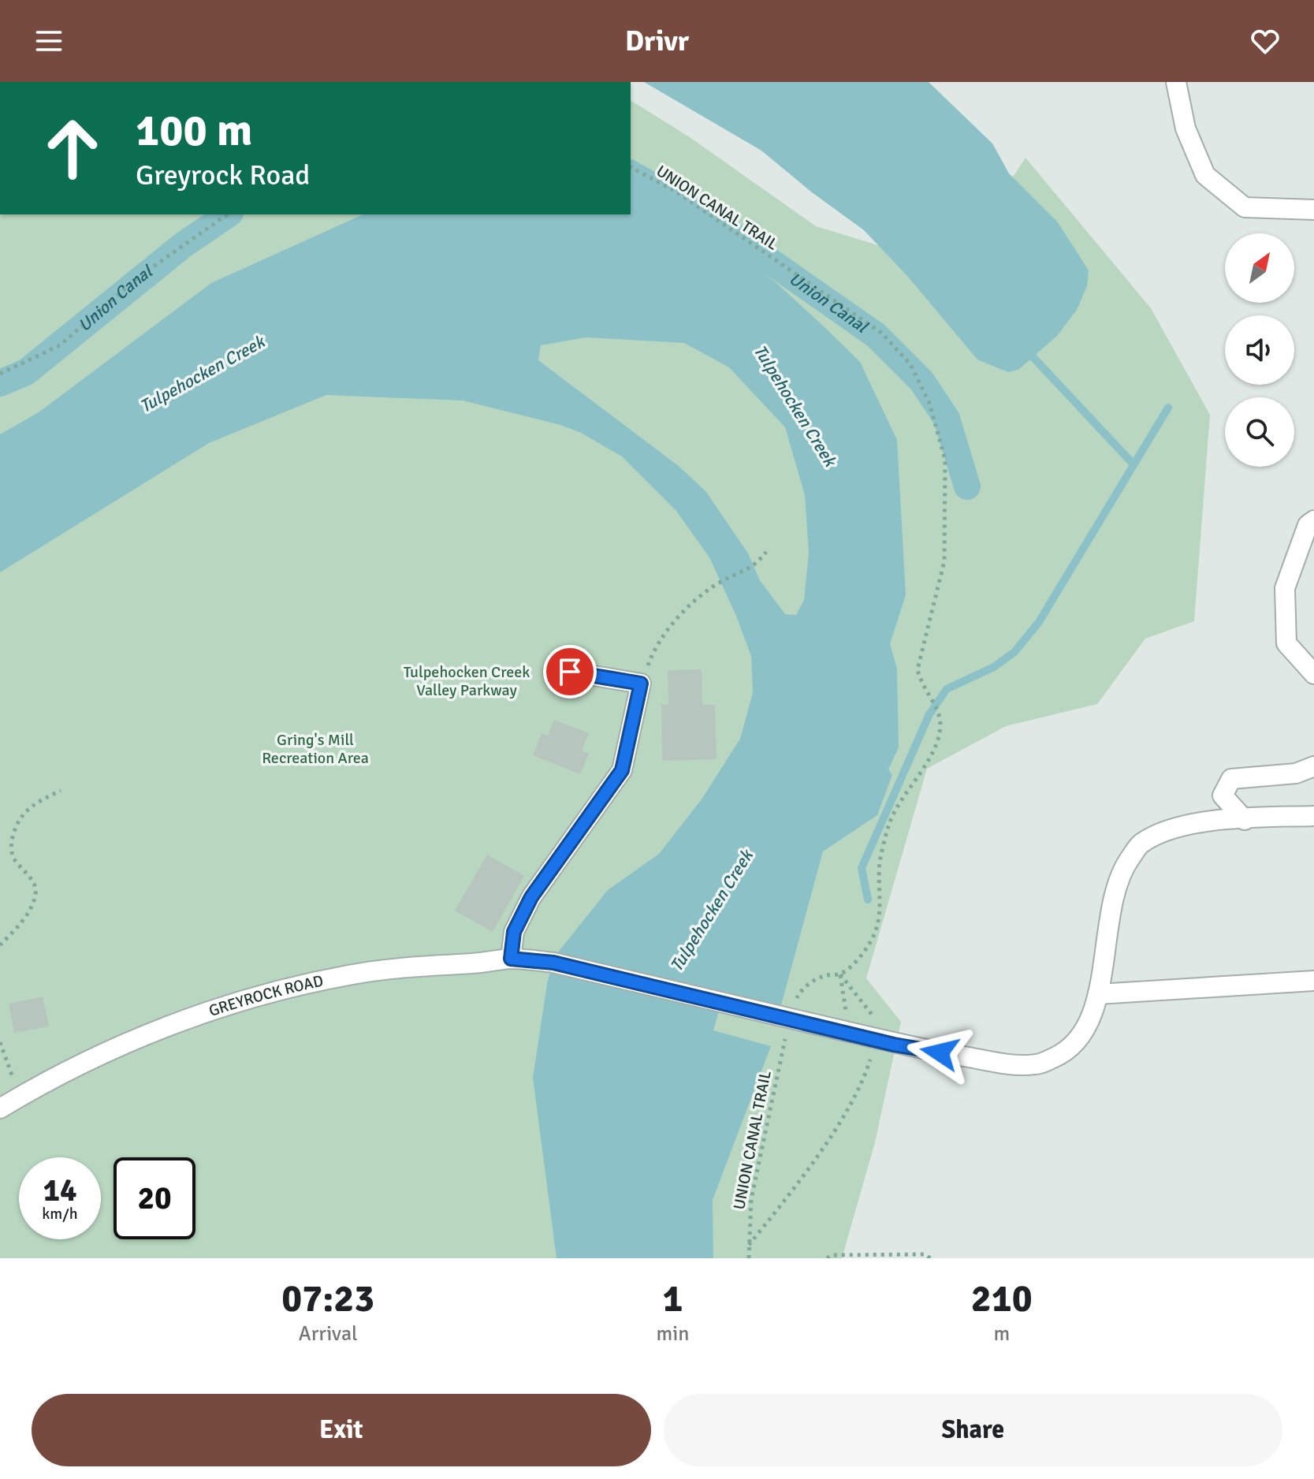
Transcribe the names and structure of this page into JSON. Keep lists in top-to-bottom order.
{
  "streets": {
    "street": ["GREYROCK ROAD"],
    "path": ["UNION CANAL TRAIL"]
  },
  "water": ["Union Canal", "Tulpehocken Creek"],
  "parks": ["Tulpehocken Creek Valley Parkway", "Gring's Mill Recreation Area"],
  "north": "top right",
  "page": {
    "header": "Drivr",
    "turn": ["100 m", "Greyrock Road"],
    "speed": "14 km/h",
    "limit": "20",
    "eta": [
      "07:23",
      "Arrival",
      "1",
      "min",
      "210",
      "m"
    ],
    "buttons": ["Exit", "Share"]
  }
}
